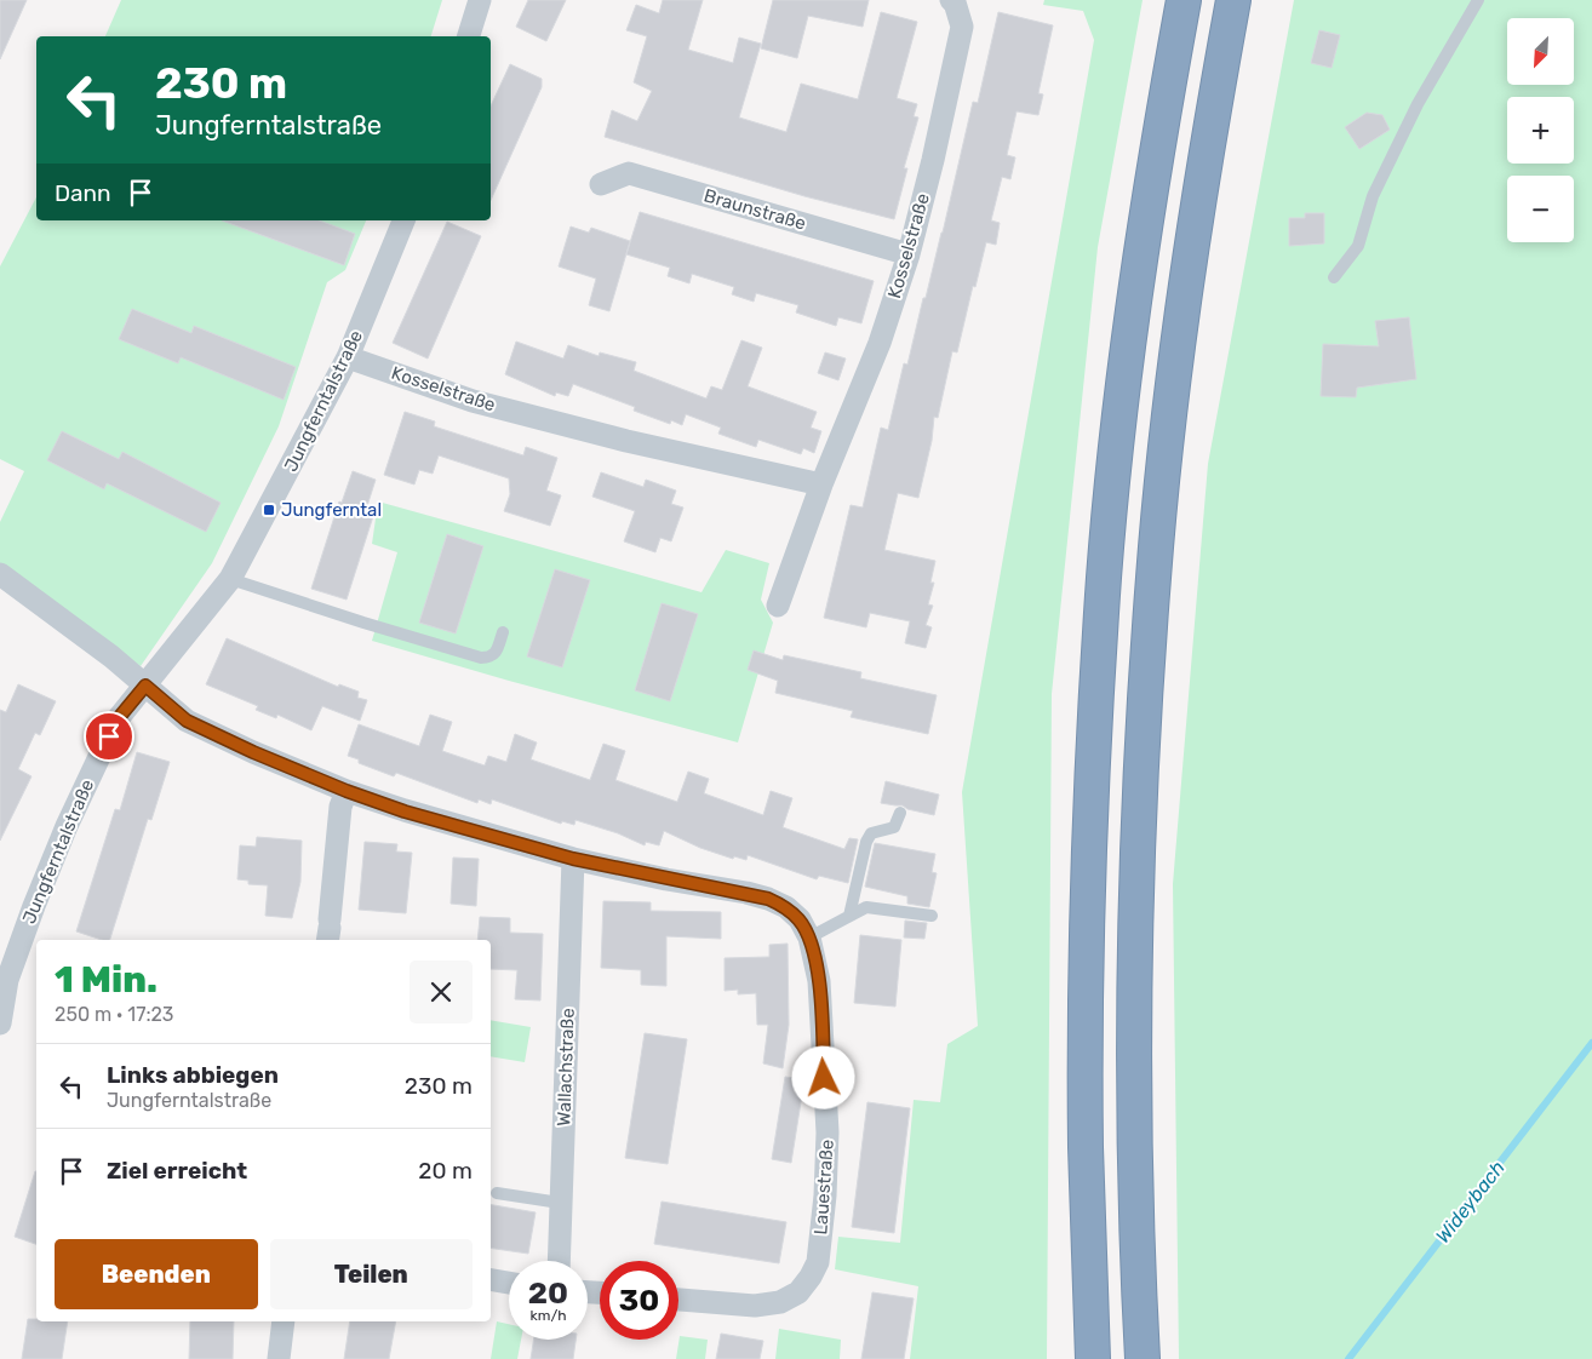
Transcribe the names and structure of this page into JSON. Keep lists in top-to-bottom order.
{
  "streets": {
    "street": [
      "Braunstraße",
      "Kosselstraße",
      "Jungferntalstraße",
      "Wallachstraße",
      "Lauestraße"
    ]
  },
  "crossings": [
    ["Braunstraße", "Kosselstraße"],
    ["Kosselstraße", "Jungferntalstraße"],
    ["Jungferntalstraße", "Lauestraße"],
    ["Wallachstraße", "Lauestraße"]
  ],
  "water": ["Wideybach"],
  "places": {
    "transit": ["Jungferntal"]
  },
  "north": "bottom left",
  "page": {
    "map_buttons": ["+", "−"],
    "turn": ["230 m", "Jungferntalstraße"],
    "then": "Dann",
    "heading": ["1 Min.", "250 m · 17:23"],
    "list": [
      {
        "name": "Links abbiegen",
        "note": "Jungferntalstraße",
        "value": "230 m"
      },
      {
        "name": "Ziel erreicht",
        "value": "20 m"
      }
    ],
    "buttons": ["Beenden", "Teilen"],
    "speed": "20 km/h",
    "limit": "30"
  }
}
